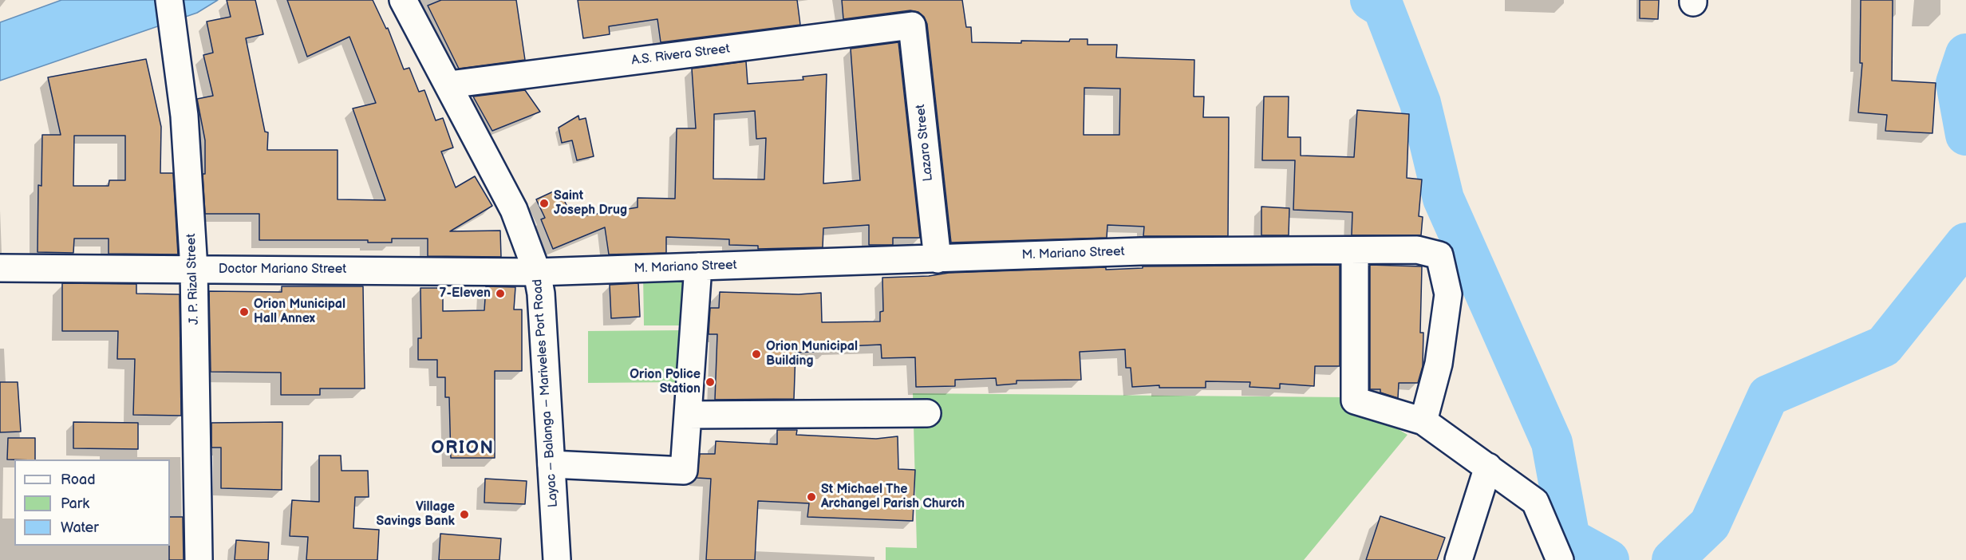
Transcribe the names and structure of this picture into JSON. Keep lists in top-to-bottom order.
{
  "streets": {
    "street": [
      "A.S. Rivera Street",
      "Lazaro Street",
      "M. Mariano Street",
      "Doctor Mariano Street",
      "J. P. Rizal Street",
      "Layac – Balanga – Mariveles Port Road"
    ]
  },
  "crossings": [
    ["A.S. Rivera Street", "Lazaro Street"],
    ["A.S. Rivera Street", "Layac – Balanga – Mariveles Port Road"],
    ["Lazaro Street", "M. Mariano Street"],
    ["M. Mariano Street", "Doctor Mariano Street"],
    ["M. Mariano Street", "Layac – Balanga – Mariveles Port Road"],
    ["Doctor Mariano Street", "J. P. Rizal Street"],
    ["Doctor Mariano Street", "Layac – Balanga – Mariveles Port Road"]
  ],
  "districts": ["ORION"],
  "places": [
    "Saint Joseph Drug",
    "7-Eleven",
    "Orion Municipal Hall Annex",
    "Orion Municipal Building",
    "Orion Police Station",
    "St Michael The Archangel Parish Church",
    "Village Savings Bank"
  ],
  "legend": ["Road", "Park", "Water"]
}
